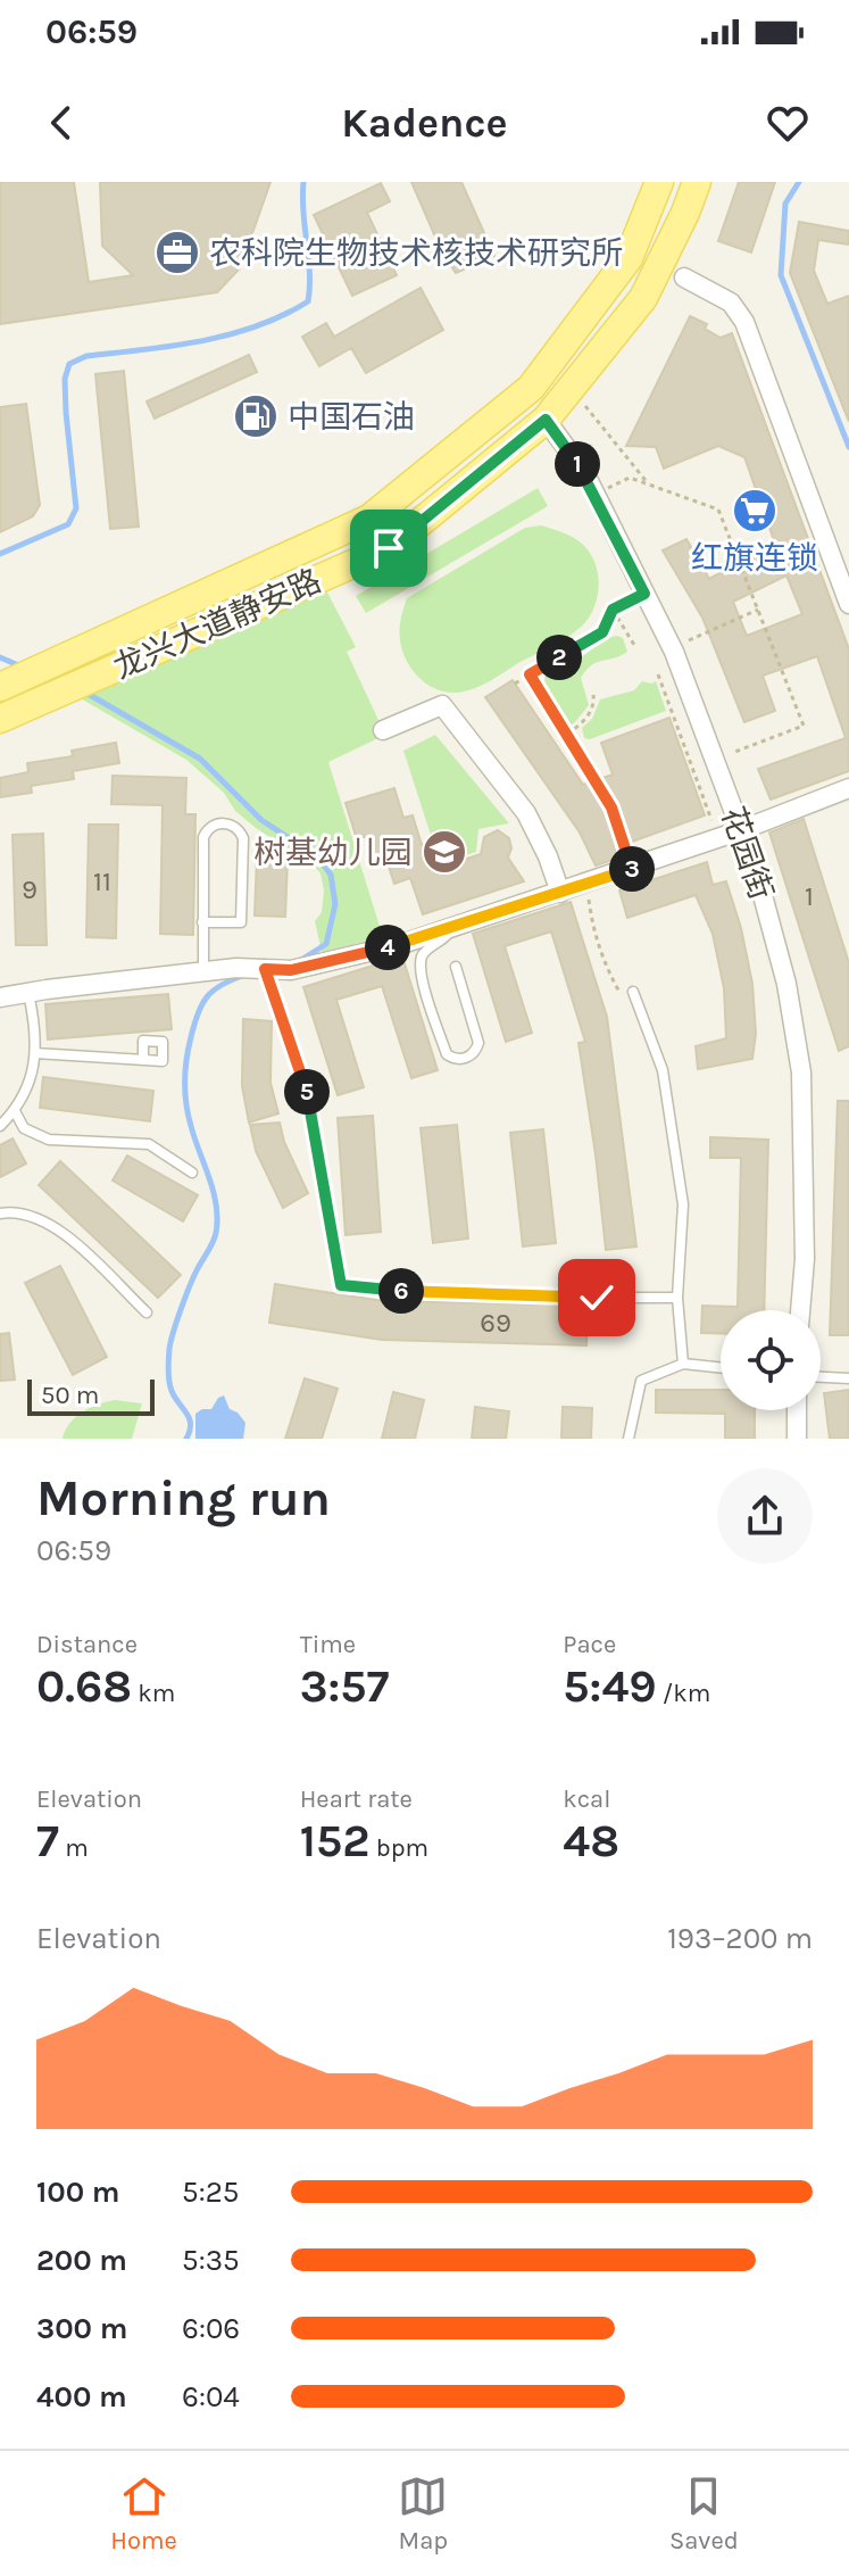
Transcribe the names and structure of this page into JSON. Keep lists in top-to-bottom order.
{
  "streets": {
    "main road": ["龙兴大道静安路"],
    "street": ["花园街"]
  },
  "crossings": [
    ["龙兴大道静安路", "花园街"]
  ],
  "places": {
    "office": ["农科院生物技术核技术研究所"],
    "fuel station": ["中国石油"],
    "supermarket": ["红旗连锁"],
    "school or university": ["树基幼儿园"]
  },
  "house_numbers": [
    "11",
    "9",
    "1",
    "69"
  ],
  "scale_bar": "50 m",
  "page": {
    "status": "06:59",
    "header": "Kadence",
    "pins": [
      "1",
      "2",
      "3",
      "4",
      "5",
      "6"
    ],
    "scale": "50 m",
    "heading": ["Morning run", "06:59"],
    "stats": [
      ["Distance", "0.68 km"],
      ["Time", "3:57"],
      ["Pace", "5:49 /km"],
      ["Elevation", "7 m"],
      ["Heart rate", "152 bpm"],
      ["kcal", "48"]
    ],
    "chart": ["Elevation", "193–200 m"],
    "list": [
      {
        "name": "100 m",
        "note": "5:25"
      },
      {
        "name": "200 m",
        "note": "5:35"
      },
      {
        "name": "300 m",
        "note": "6:06"
      },
      {
        "name": "400 m",
        "note": "6:04"
      }
    ],
    "tabs": ["Home", "Map", "Saved"]
  }
}
